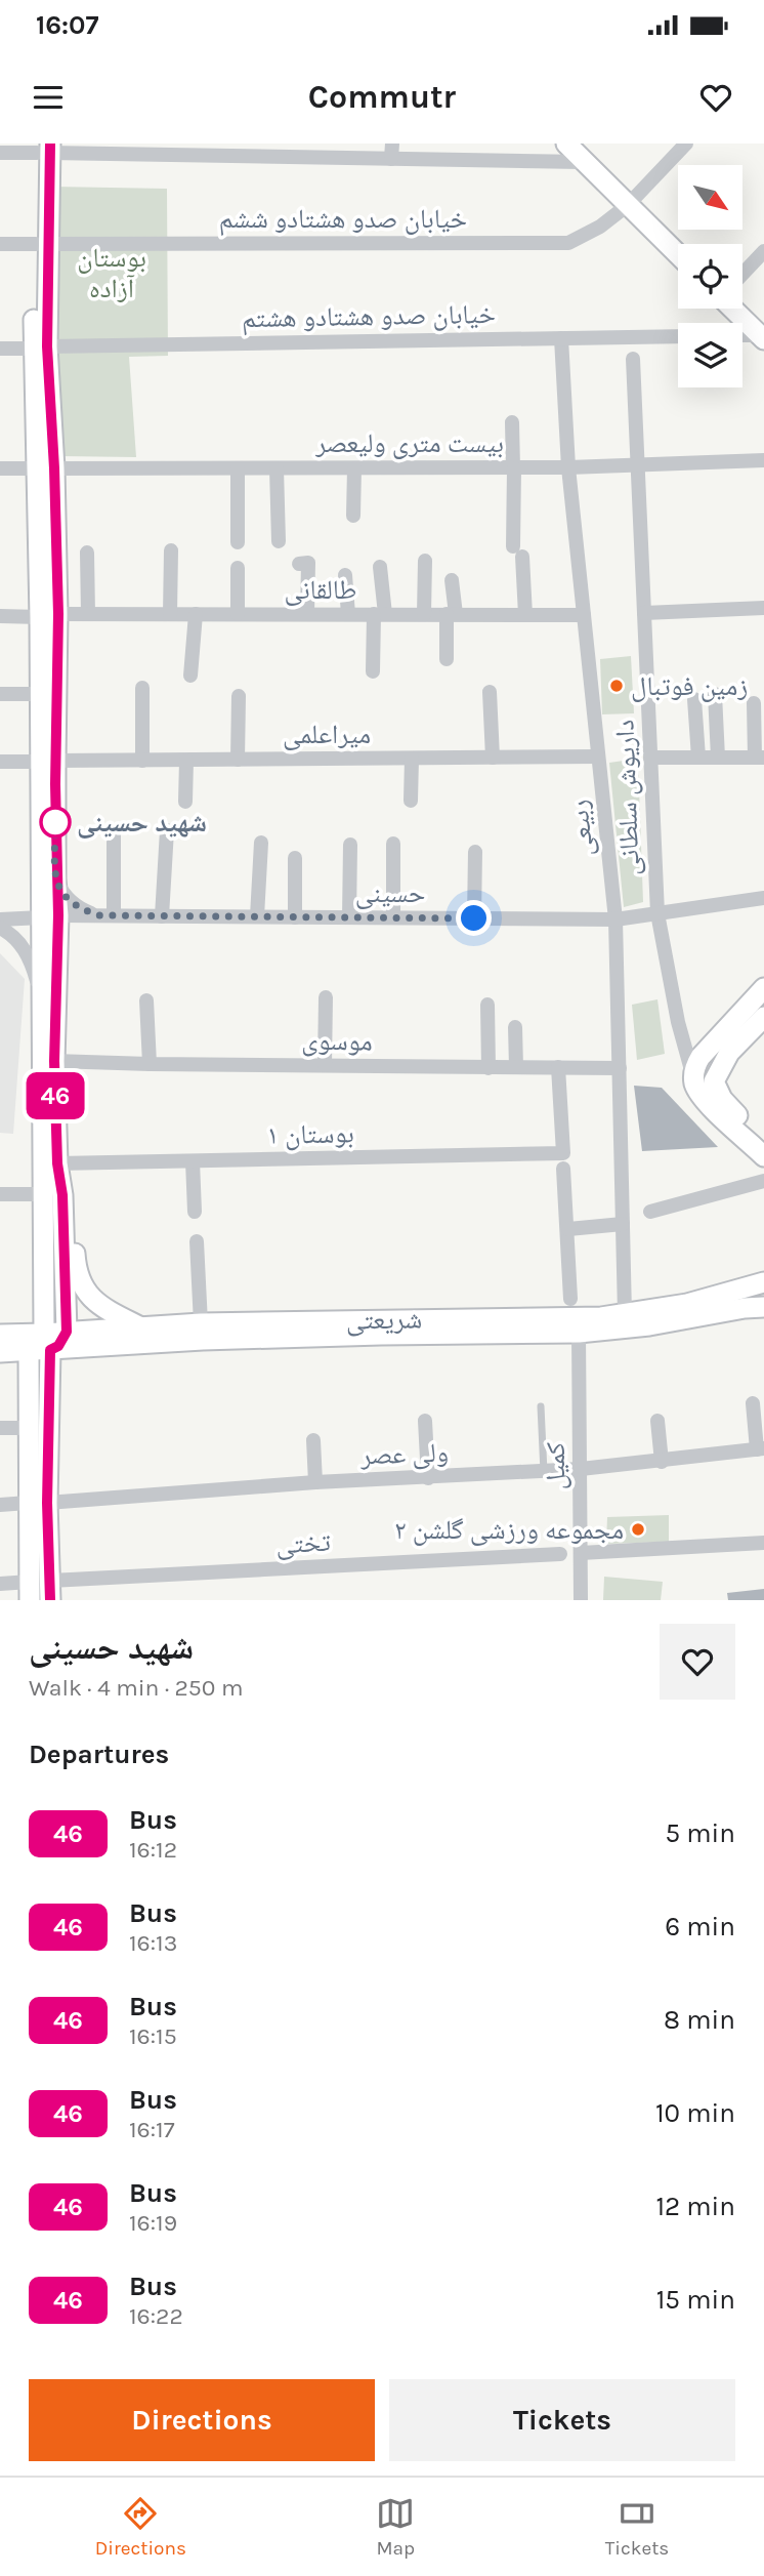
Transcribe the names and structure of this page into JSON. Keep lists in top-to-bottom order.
{
  "streets": {
    "main road": ["شریعتی"],
    "street": [
      "خیابان صدو هشتادو ششم",
      "خیابان صدو هشتادو هشتم",
      "بیست متری ولیعصر",
      "طالقانی",
      "میراعلمی",
      "داریوش سلطانی",
      "ربیعی",
      "حسینی",
      "موسوی",
      "بوستان ۱",
      "ولی عصر",
      "کمیل",
      "تختی"
    ]
  },
  "crossings": [
    ["خیابان صدو هشتادو هشتم", "ربیعی"],
    ["بیست متری ولیعصر", "داریوش سلطانی"],
    ["بیست متری ولیعصر", "ربیعی"],
    ["طالقانی", "ربیعی"],
    ["میراعلمی", "ربیعی"],
    ["داریوش سلطانی", "حسینی"],
    ["ربیعی", "حسینی"],
    ["ربیعی", "موسوی"],
    ["ربیعی", "شریعتی"],
    ["شریعتی", "کمیل"],
    ["ولی عصر", "کمیل"]
  ],
  "parks": ["بوستان آزاده"],
  "places": ["زمین فوتبال", "شهید حسینی", "مجموعه ورزشی گلشن ۲"],
  "lines": ["bus line 46"],
  "north": "bottom right",
  "page": {
    "status": "16:07",
    "header": "Commutr",
    "on_map": "46",
    "heading": [
      ["شهید حسینی", "Walk · 4 min · 250 m"],
      "Departures"
    ],
    "list": [
      {
        "mark": "46",
        "name": "Bus",
        "note": "16:12",
        "value": "5 min"
      },
      {
        "mark": "46",
        "name": "Bus",
        "note": "16:13",
        "value": "6 min"
      },
      {
        "mark": "46",
        "name": "Bus",
        "note": "16:15",
        "value": "8 min"
      },
      {
        "mark": "46",
        "name": "Bus",
        "note": "16:17",
        "value": "10 min"
      },
      {
        "mark": "46",
        "name": "Bus",
        "note": "16:19",
        "value": "12 min"
      },
      {
        "mark": "46",
        "name": "Bus",
        "note": "16:22",
        "value": "15 min"
      }
    ],
    "buttons": ["Directions", "Tickets"],
    "tabs": ["Directions", "Map", "Tickets"]
  }
}
